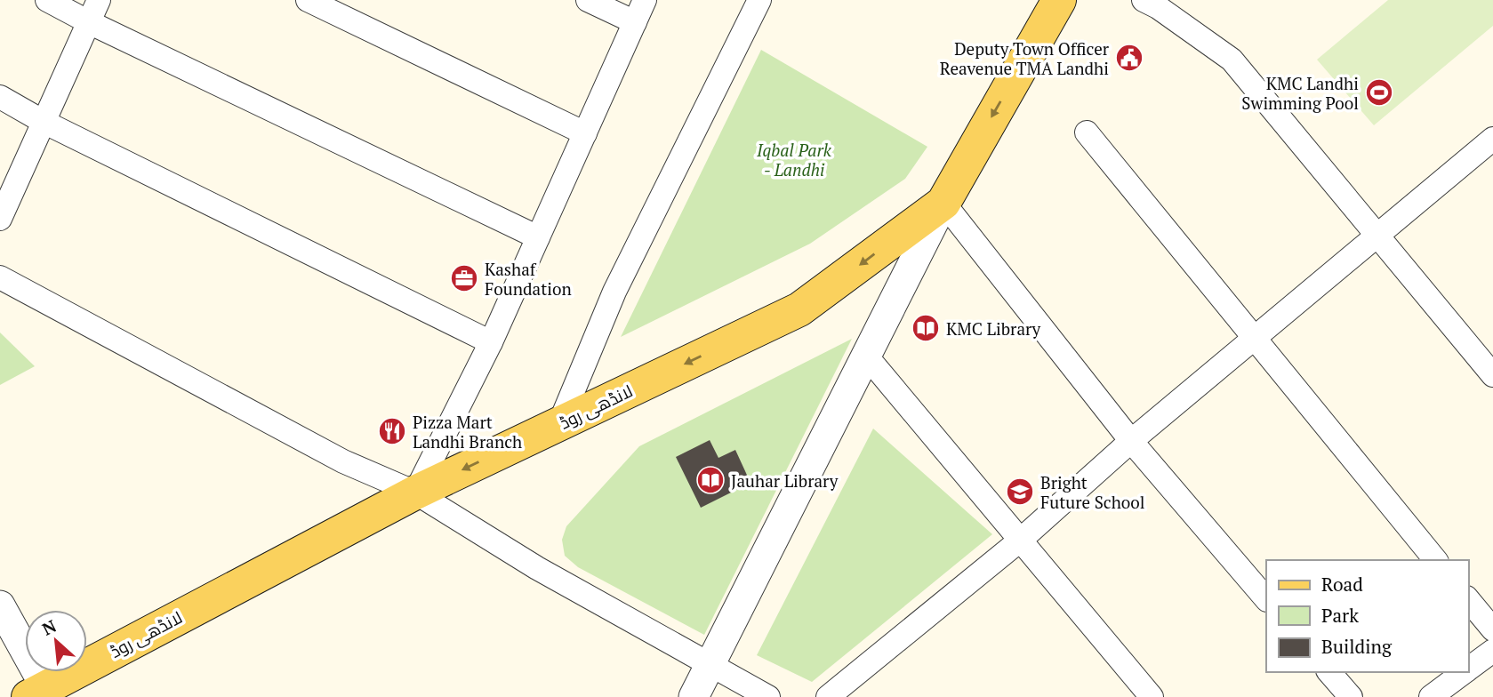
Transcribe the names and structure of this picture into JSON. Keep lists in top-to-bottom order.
{
  "streets": {
    "main road": ["لانڈھی روڈ"]
  },
  "one_way": ["لانڈھی روڈ"],
  "parks": ["Iqbal Park - Landhi"],
  "places": {
    "public building": ["Deputy Town Officer Reavenue TMA Landhi"],
    "sports": ["KMC Landhi Swimming Pool"],
    "office": ["Kashaf Foundation"],
    "library": ["KMC Library", "Jauhar Library"],
    "restaurant": ["Pizza Mart Landhi Branch"],
    "school or university": ["Bright Future School"]
  },
  "legend": ["Road", "Park", "Building"],
  "north": "top left"
}
